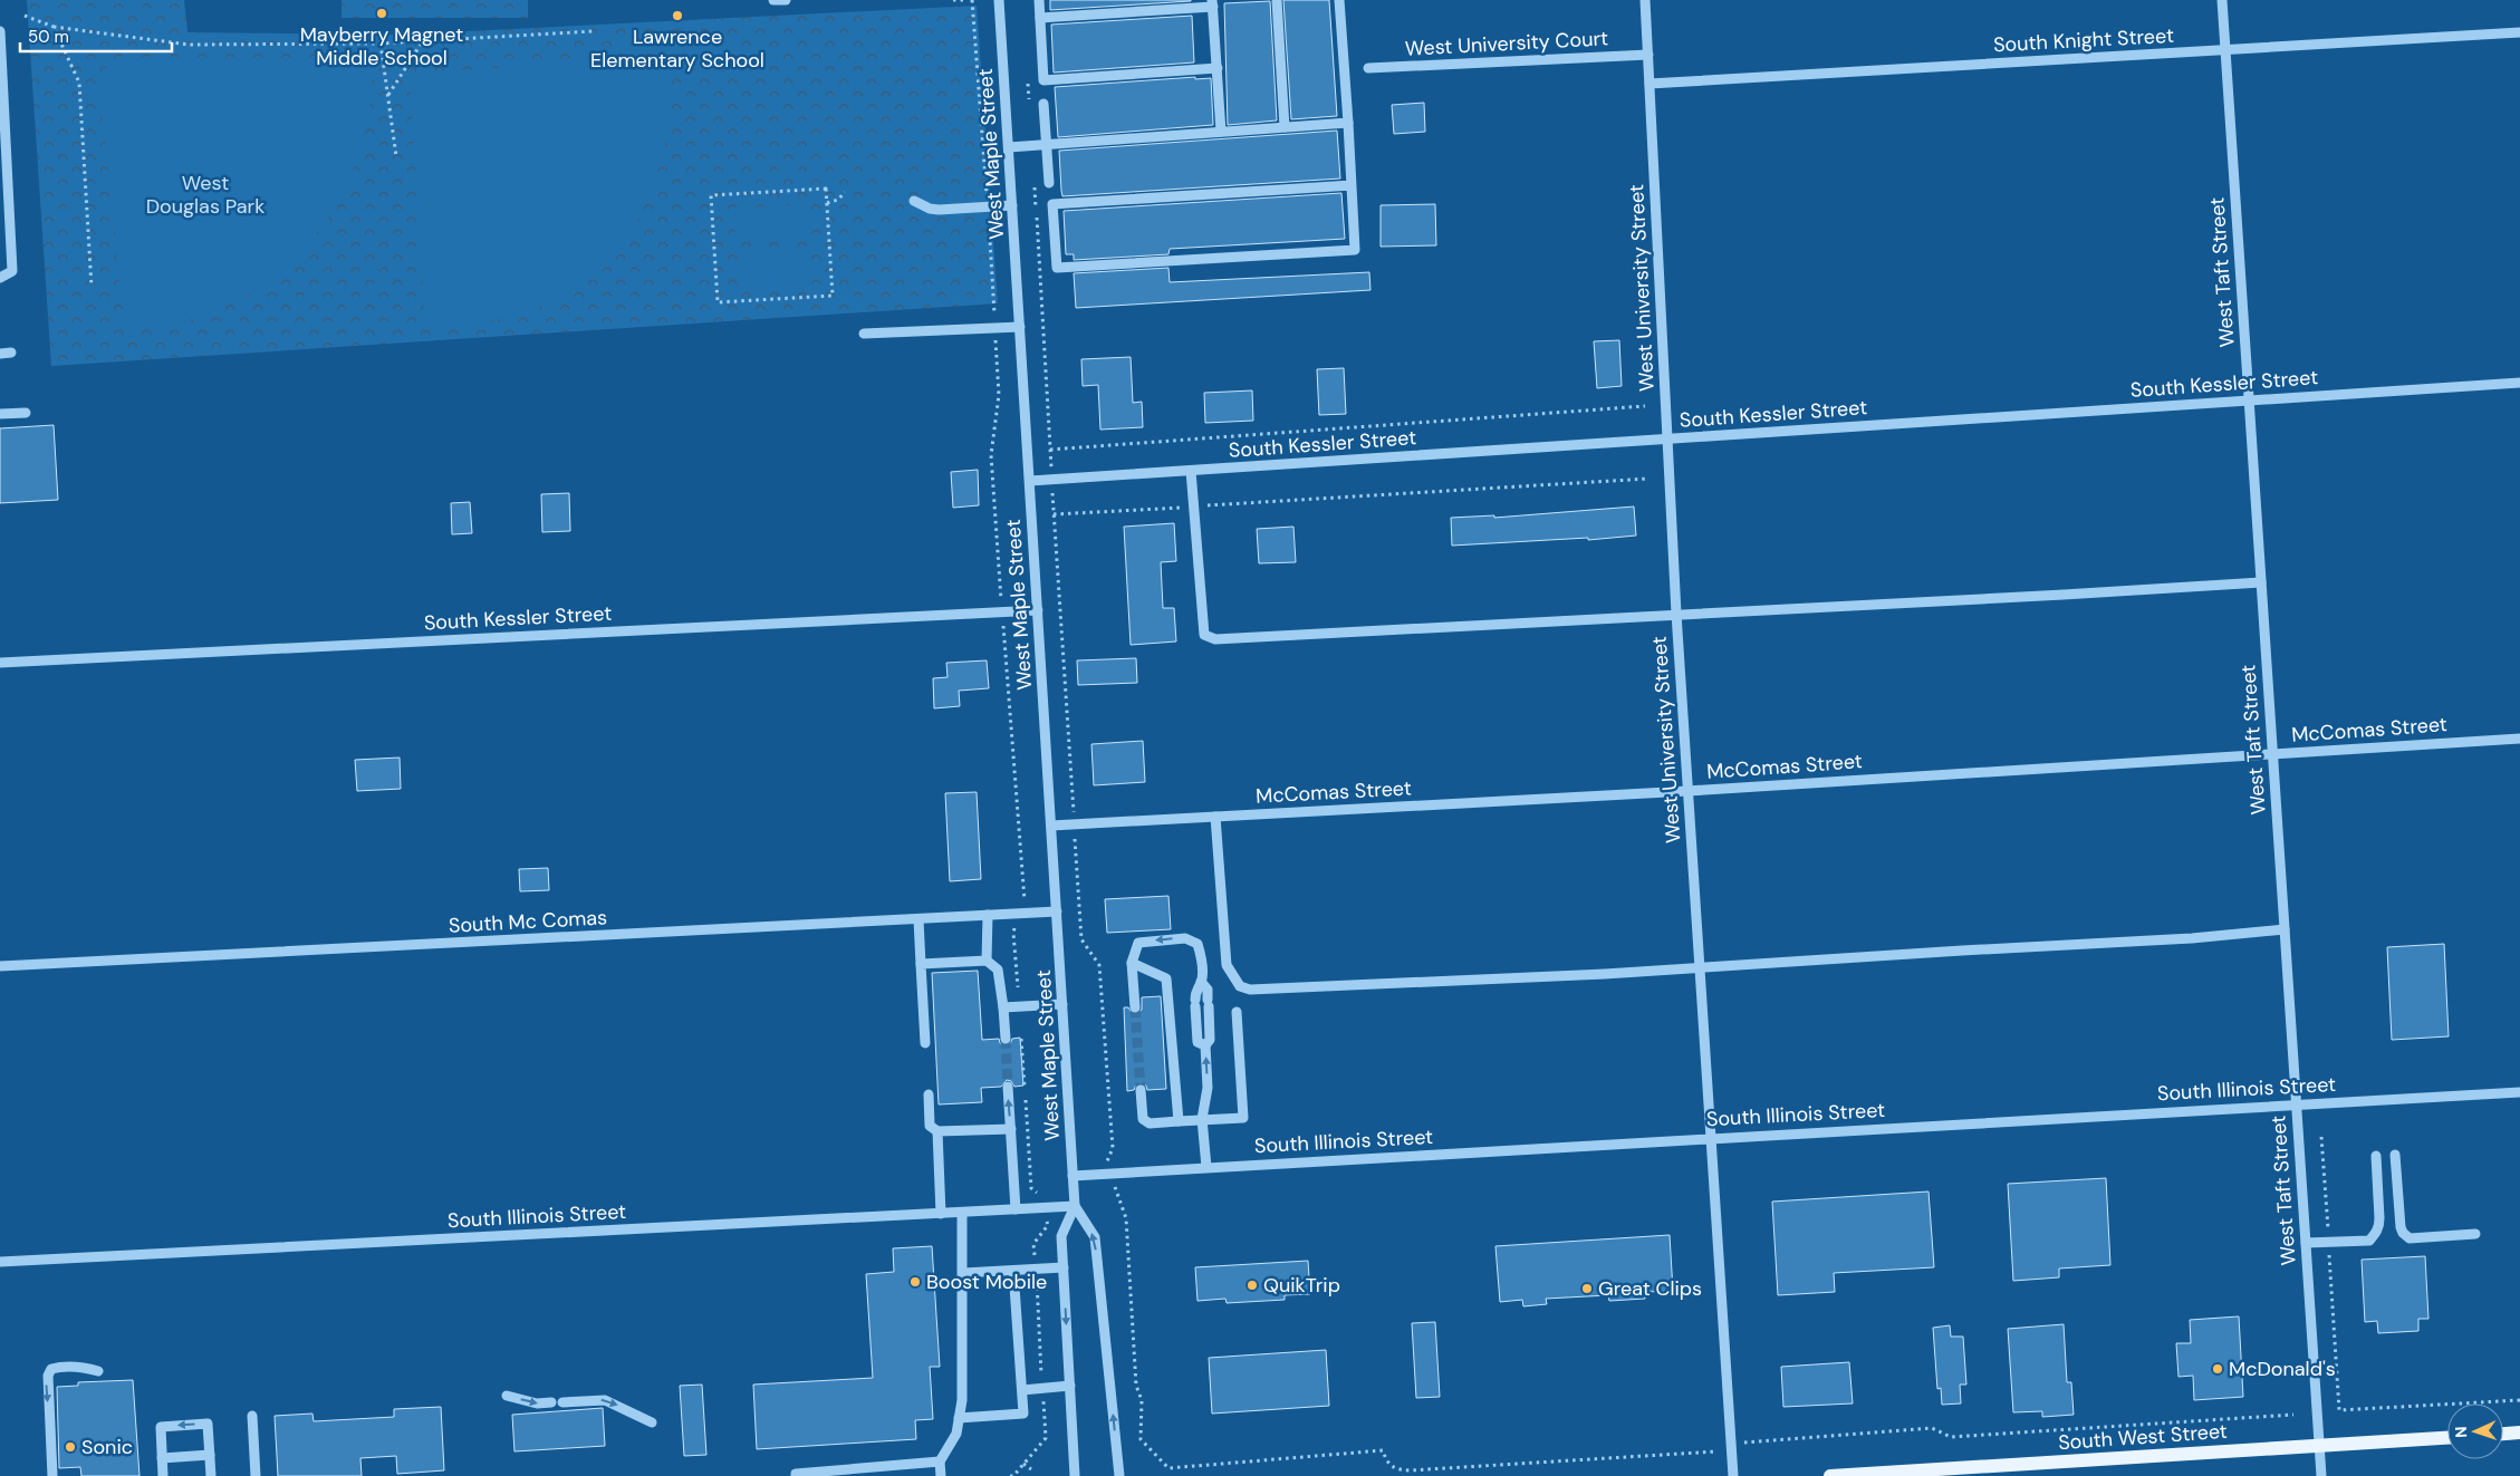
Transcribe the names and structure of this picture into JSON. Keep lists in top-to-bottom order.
{
  "streets": {
    "main road": ["South West Street"],
    "street": [
      "South Knight Street",
      "West University Court",
      "West Maple Street",
      "West Taft Street",
      "West University Street",
      "South Kessler Street",
      "McComas Street",
      "South Mc Comas",
      "South Illinois Street"
    ]
  },
  "crossings": [
    ["South Knight Street", "West Taft Street"],
    ["South Knight Street", "West University Street"],
    ["West University Court", "West University Street"],
    ["West Maple Street", "South Kessler Street"],
    ["West Maple Street", "McComas Street"],
    ["West Maple Street", "South Mc Comas"],
    ["West Maple Street", "South Illinois Street"],
    ["West Taft Street", "South Kessler Street"],
    ["West Taft Street", "McComas Street"],
    ["West Taft Street", "South Illinois Street"],
    ["West Taft Street", "South West Street"],
    ["West University Street", "South Kessler Street"],
    ["West University Street", "McComas Street"],
    ["West University Street", "South Illinois Street"]
  ],
  "parks": ["West Douglas Park"],
  "places": [
    "Mayberry Magnet Middle School",
    "Lawrence Elementary School",
    "Boost Mobile",
    "QuikTrip",
    "Great Clips",
    "McDonald's",
    "Sonic"
  ],
  "scale_bar": "50 m",
  "north": "left"
}
